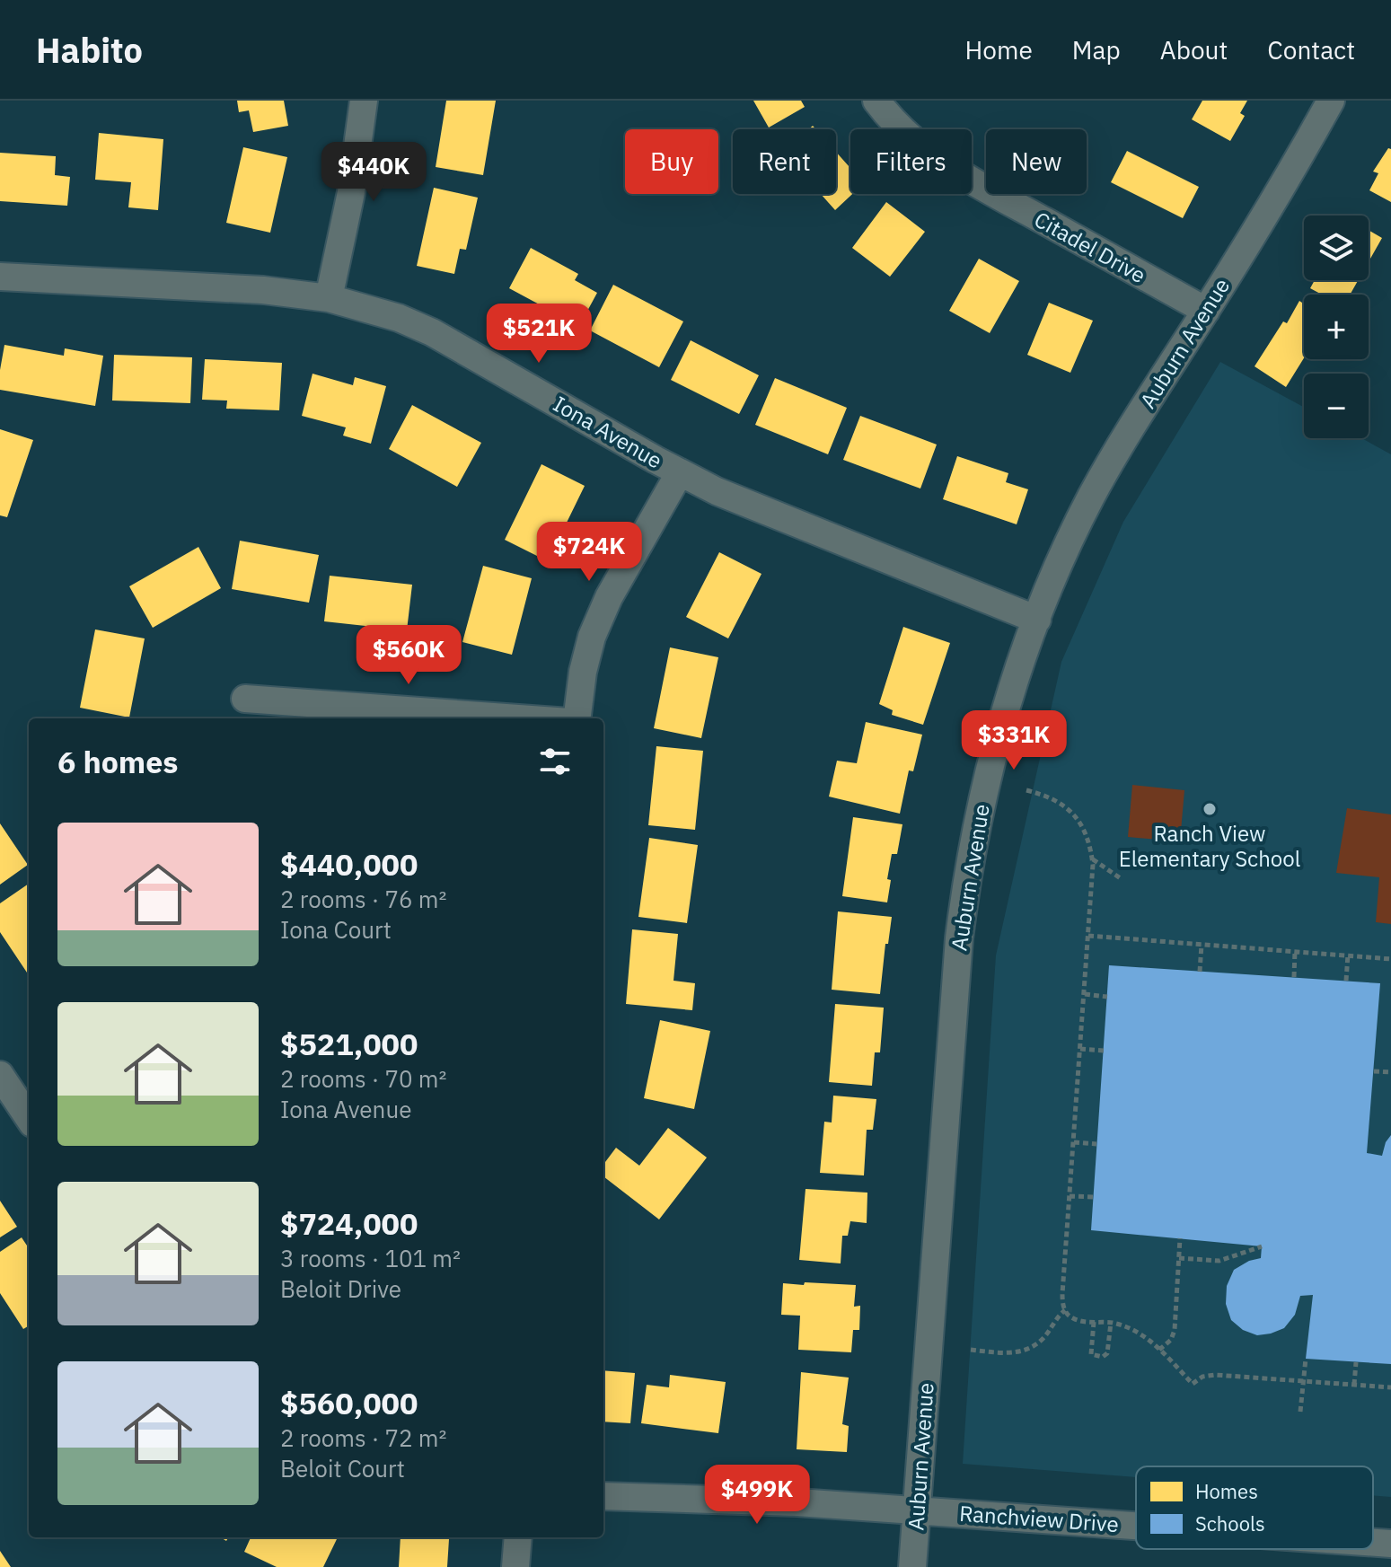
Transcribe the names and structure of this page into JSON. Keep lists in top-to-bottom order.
{
  "streets": {
    "street": [
      "Citadel Drive",
      "Auburn Avenue",
      "Iona Avenue",
      "Ranchview Drive"
    ]
  },
  "crossings": [
    ["Citadel Drive", "Auburn Avenue"],
    ["Auburn Avenue", "Iona Avenue"],
    ["Auburn Avenue", "Ranchview Drive"]
  ],
  "places": ["Ranch View Elementary School"],
  "legend": ["Homes", "Schools"],
  "page": {
    "header": "Habito",
    "nav": [
      "Home",
      "Map",
      "About",
      "Contact"
    ],
    "chip": [
      "Buy",
      "Rent",
      "Filters",
      "New"
    ],
    "price": [
      "$440K",
      "$521K",
      "$724K",
      "$560K",
      "$331K",
      "$499K"
    ],
    "map_buttons": ["+", "−"],
    "heading": "6 homes",
    "list": [
      {
        "name": "$440,000",
        "note": "2 rooms · 76 m² · Iona Court"
      },
      {
        "name": "$521,000",
        "note": "2 rooms · 70 m² · Iona Avenue"
      },
      {
        "name": "$724,000",
        "note": "3 rooms · 101 m² · Beloit Drive"
      },
      {
        "name": "$560,000",
        "note": "2 rooms · 72 m² · Beloit Court"
      }
    ]
  }
}
